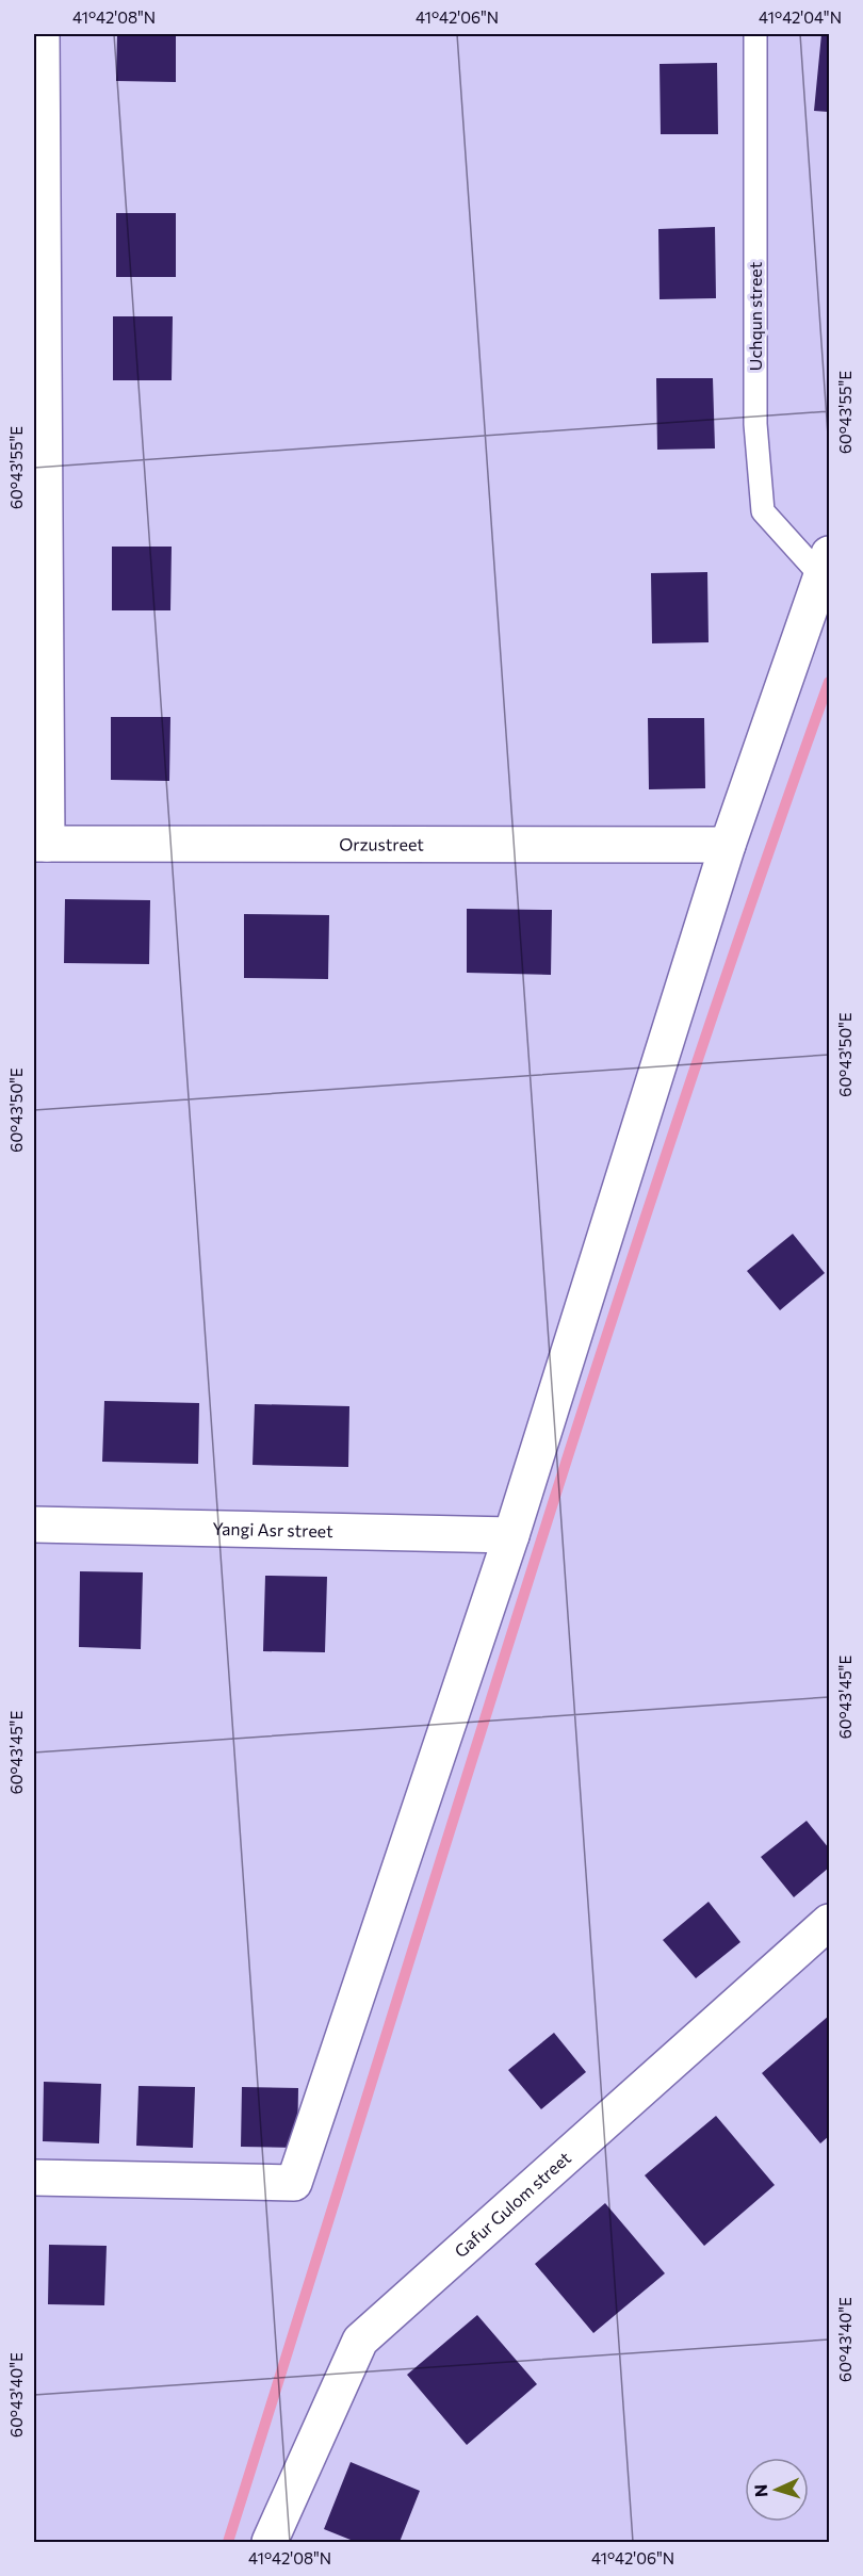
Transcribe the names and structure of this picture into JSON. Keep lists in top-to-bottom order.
{
  "streets": {
    "street": ["Orzustreet", "Yangi Asr street", "Gafur Gulom street"],
    "lane": ["Uchqun street"]
  },
  "north": "left",
  "coordinates": [
    "41°42'08\"N",
    "41°42'06\"N",
    "41°42'04\"N",
    "60°43'55\"E",
    "60°43'50\"E",
    "60°43'45\"E",
    "60°43'40\"E"
  ]
}
